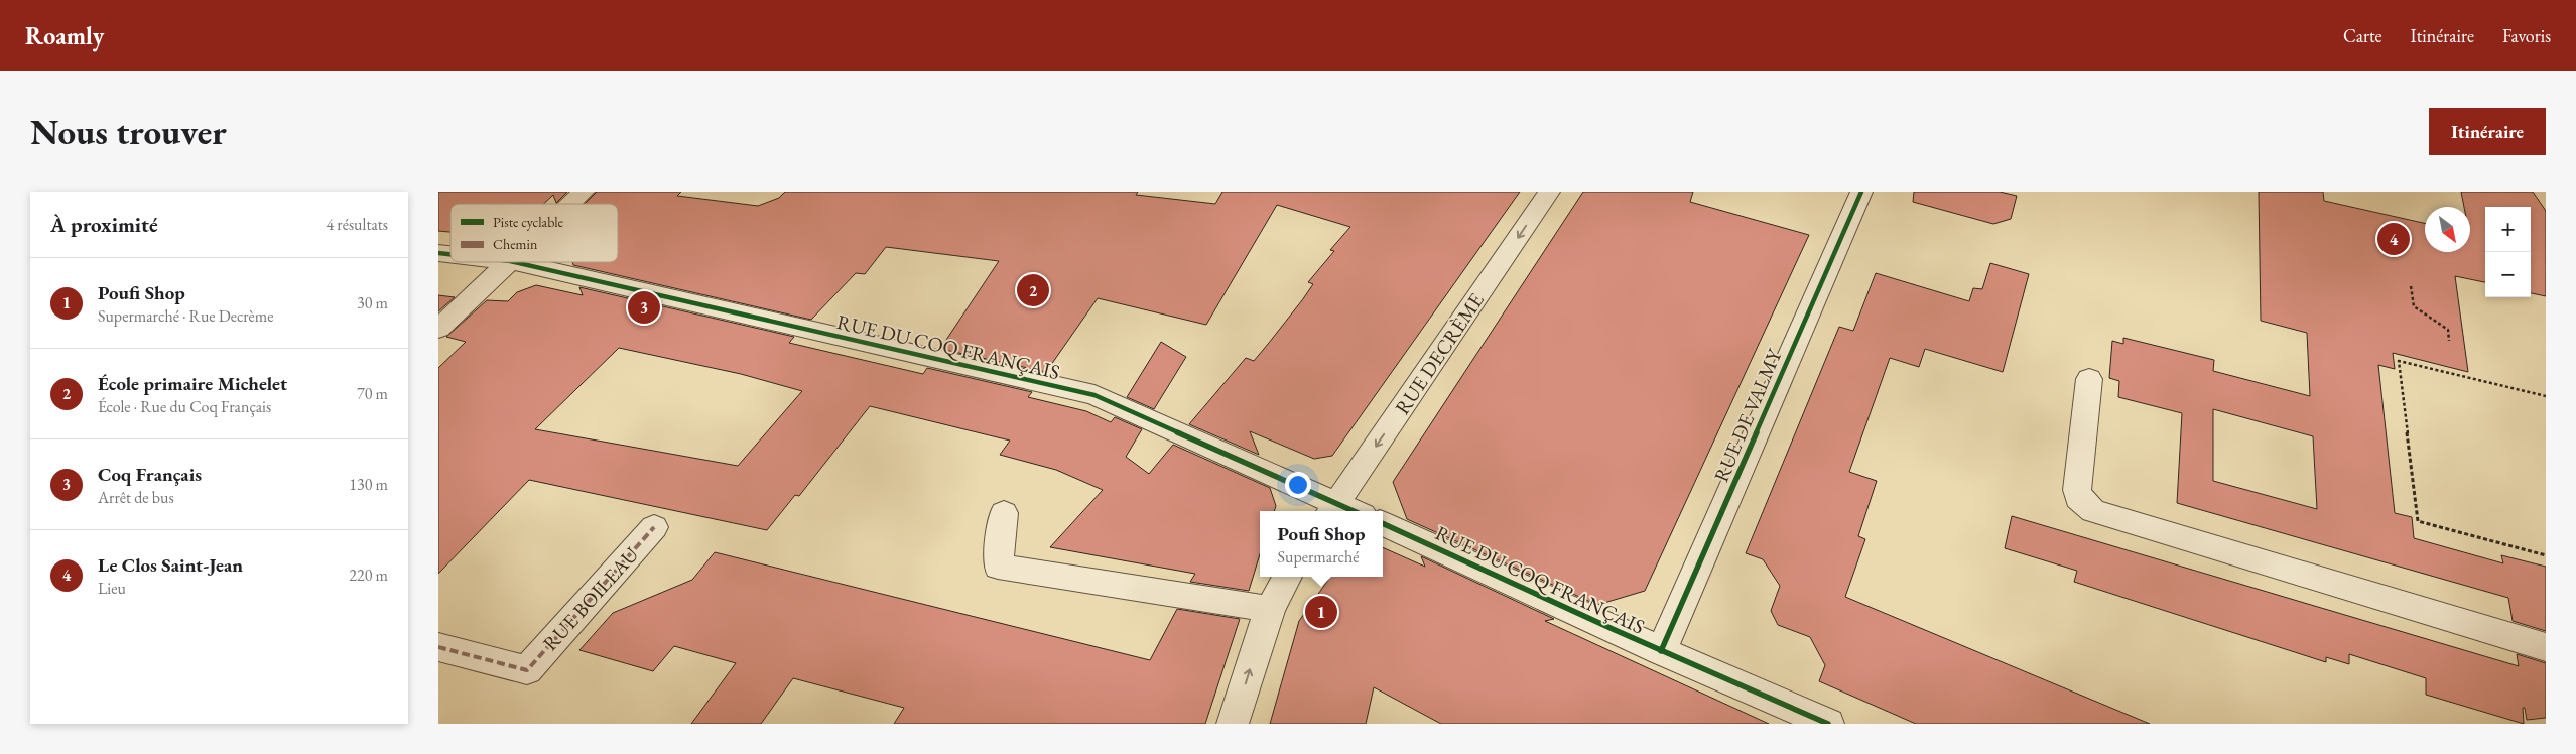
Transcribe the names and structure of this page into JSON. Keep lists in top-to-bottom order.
{
  "streets": {
    "street": [
      "RUE DU COQ FRANÇAIS",
      "RUE DECRÈME",
      "RUE DE VALMY",
      "RUE BOILEAU"
    ]
  },
  "crossings": [
    ["RUE DU COQ FRANÇAIS", "RUE DECRÈME"],
    ["RUE DU COQ FRANÇAIS", "RUE DE VALMY"]
  ],
  "one_way": ["RUE DECRÈME"],
  "legend": ["Piste cyclable", "Chemin"],
  "north": "bottom right",
  "page": {
    "header": "Roamly",
    "nav": ["Carte", "Itinéraire", "Favoris"],
    "buttons": "Itinéraire",
    "title": "Nous trouver",
    "heading": ["À proximité", "4 résultats"],
    "map_buttons": ["+", "−"],
    "pins": [
      "4",
      "2",
      "3",
      "1"
    ],
    "list": [
      {
        "mark": "1",
        "name": "Poufi Shop",
        "note": "Supermarché · Rue Decrème",
        "value": "30 m"
      },
      {
        "mark": "2",
        "name": "École primaire Michelet",
        "note": "École · Rue du Coq Français",
        "value": "70 m"
      },
      {
        "mark": "3",
        "name": "Coq Français",
        "note": "Arrêt de bus",
        "value": "130 m"
      },
      {
        "mark": "4",
        "name": "Le Clos Saint-Jean",
        "note": "Lieu",
        "value": "220 m"
      }
    ],
    "popup": ["Poufi Shop", "Supermarché"]
  }
}
